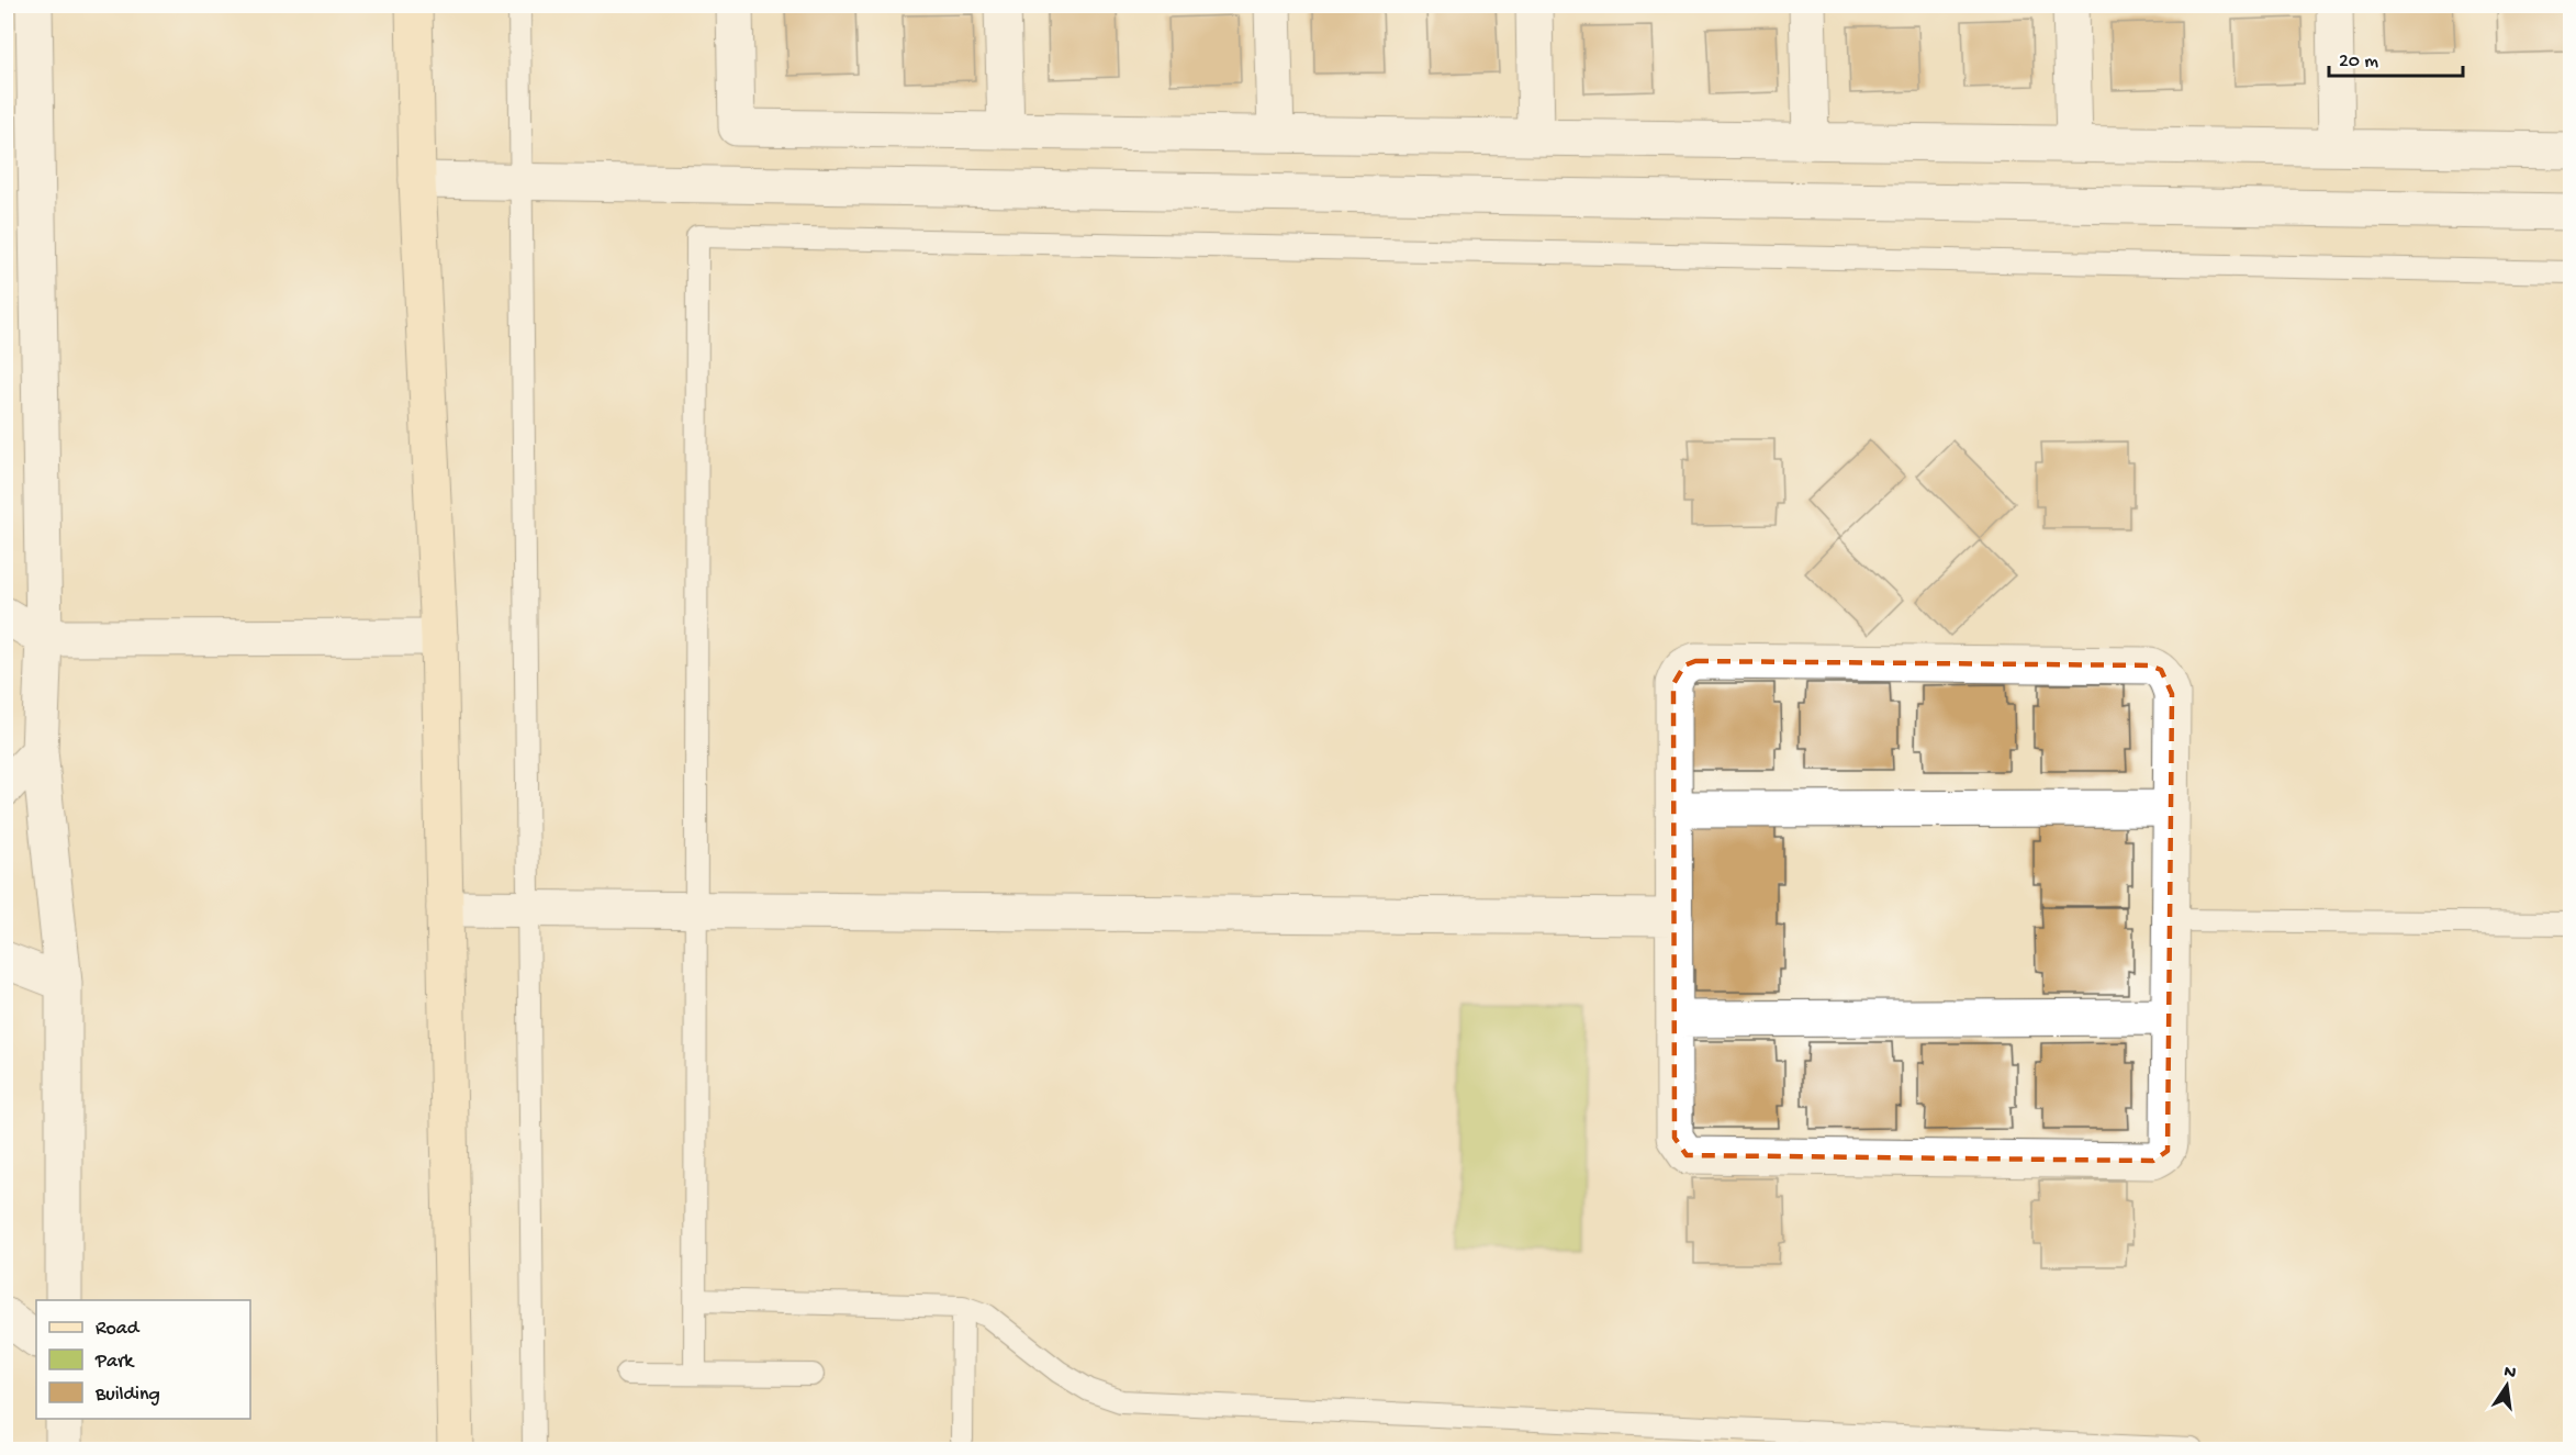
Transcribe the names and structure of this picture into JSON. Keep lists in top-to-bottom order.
{
  "legend": ["Road", "Park", "Building"],
  "scale_bar": "20 m",
  "north": "top"
}
